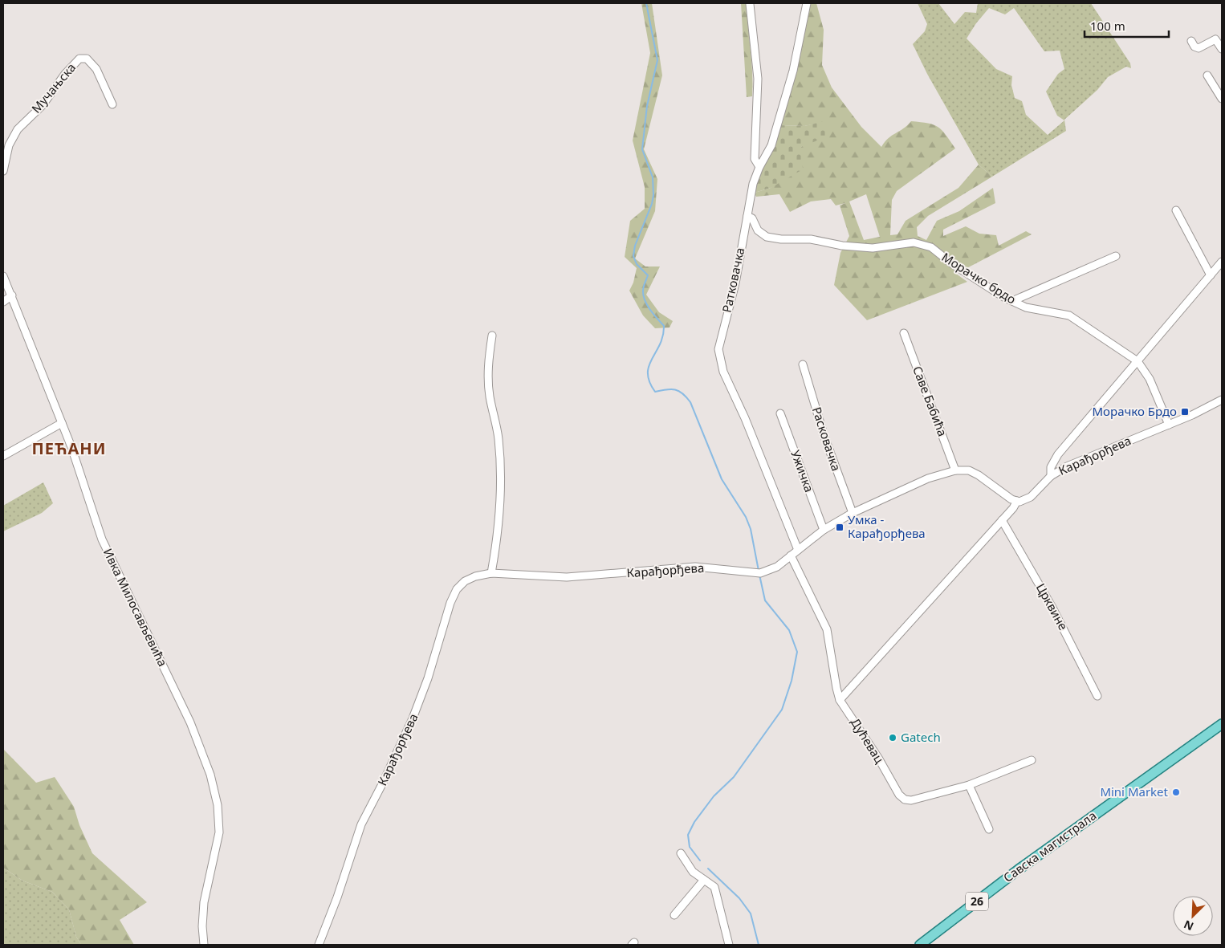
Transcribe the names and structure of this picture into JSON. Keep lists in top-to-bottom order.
{
  "streets": {
    "main road": ["Савска магистрала", "26"],
    "street": [
      "Мучањска",
      "Морачко брдо",
      "Ратковачка",
      "Саве Бабића",
      "Расковачка",
      "Карађорђева",
      "Ужичка",
      "Црквине",
      "Ивка Милосављевића",
      "Дућевац"
    ]
  },
  "crossings": [
    ["Морачко брдо", "Ратковачка"],
    ["Морачко брдо", "Карађорђева"],
    ["Ратковачка", "Карађорђева"],
    ["Саве Бабића", "Карађорђева"],
    ["Расковачка", "Карађорђева"],
    ["Карађорђева", "Ужичка"],
    ["Карађорђева", "Дућевац"]
  ],
  "districts": ["ПЕЋАНИ"],
  "places": {
    "transit": ["Морачко Брдо", "Умка - Карађорђева"],
    "other": ["Gatech", "Mini Market"]
  },
  "scale_bar": "100 m",
  "north": "bottom left"
}
